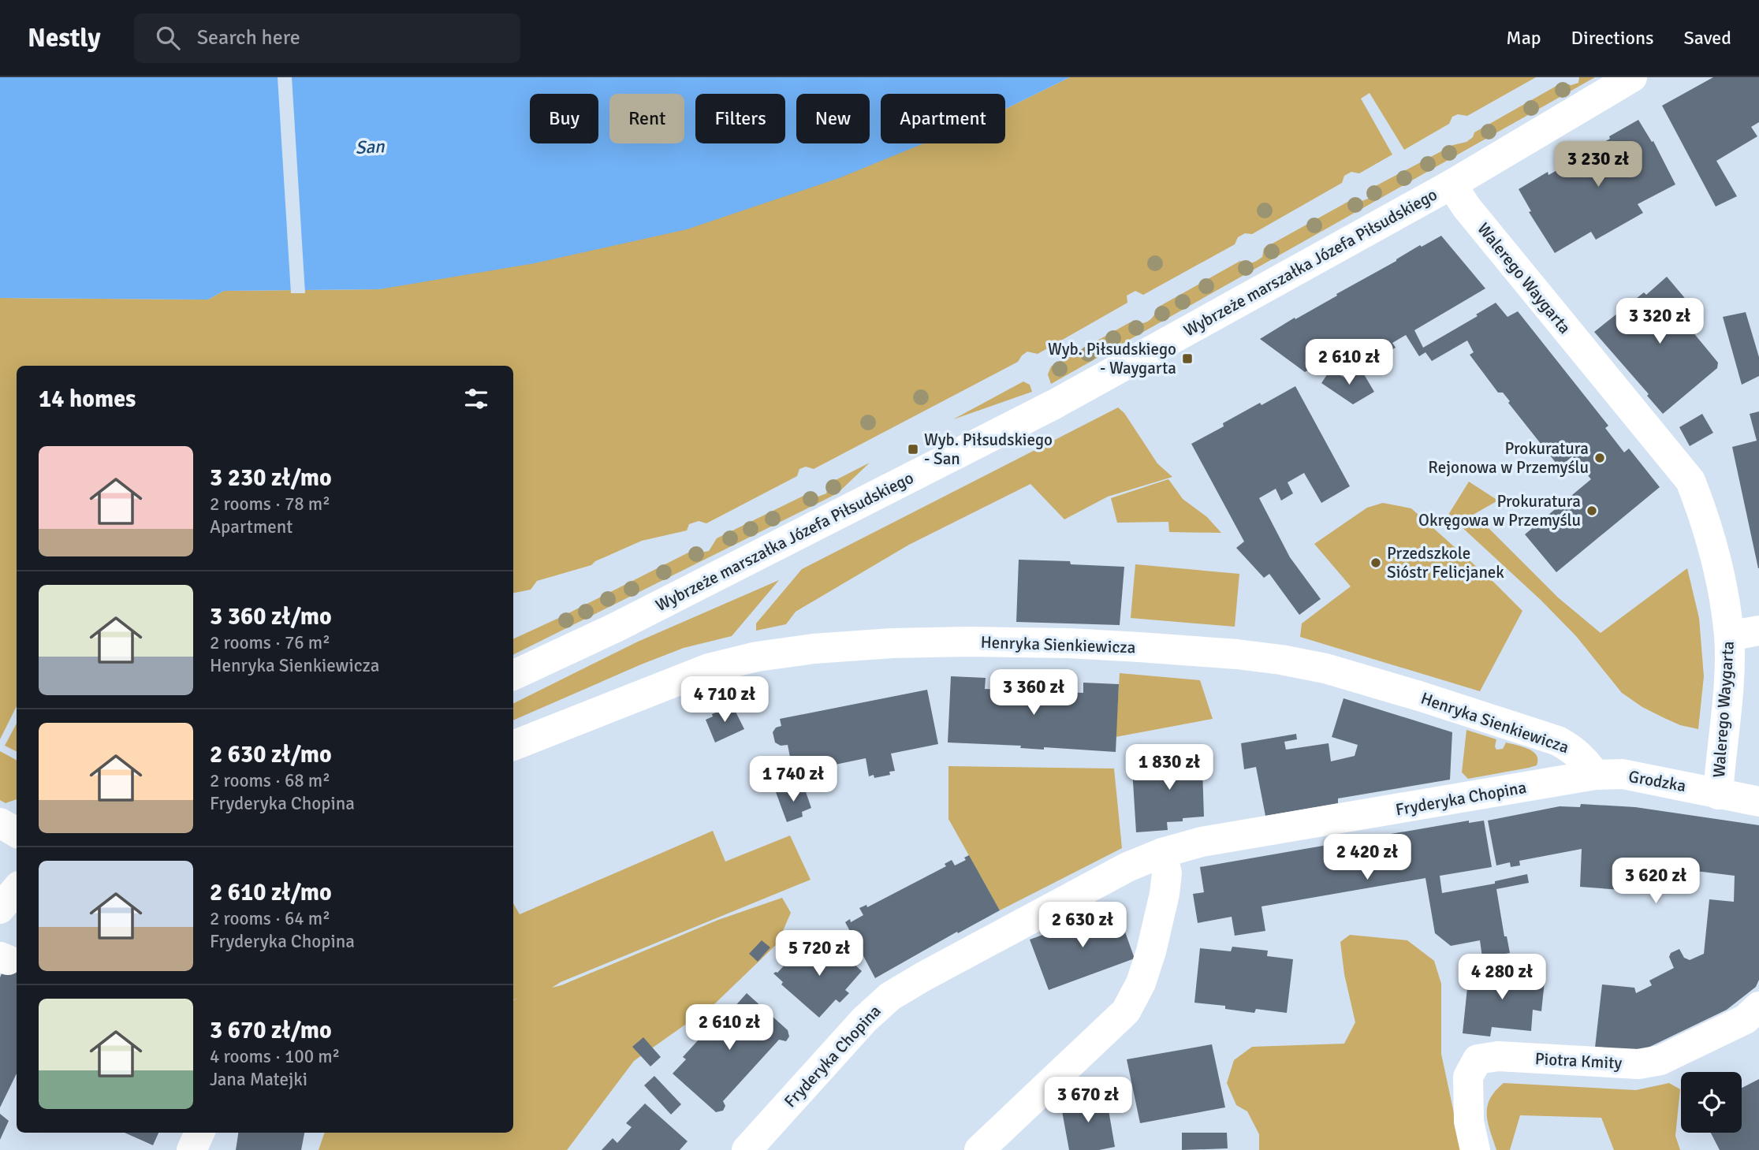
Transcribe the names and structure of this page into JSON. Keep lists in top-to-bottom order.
{
  "streets": {
    "street": [
      "Wybrzeże marszałka Józefa Piłsudskiego",
      "Walerego Waygarta",
      "Henryka Sienkiewicza",
      "Grodzka",
      "Fryderyka Chopina",
      "Piotra Kmity"
    ]
  },
  "crossings": [
    ["Wybrzeże marszałka Józefa Piłsudskiego", "Walerego Waygarta"],
    ["Walerego Waygarta", "Grodzka"],
    ["Henryka Sienkiewicza", "Grodzka"],
    ["Grodzka", "Fryderyka Chopina"]
  ],
  "water": ["San"],
  "places": {
    "transit": ["Wyb. Piłsudskiego - Waygarta", "Wyb. Piłsudskiego - San"],
    "other": ["Prokuratura Rejonowa w Przemyślu", "Prokuratura Okręgowa w Przemyślu", "Przedszkole Sióstr Felicjanek"]
  },
  "page": {
    "header": "Nestly",
    "search": "Search here",
    "nav": ["Map", "Directions", "Saved"],
    "chip": [
      "Buy",
      "Rent",
      "Filters",
      "New",
      "Apartment"
    ],
    "price": [
      "3 230 zł",
      "3 320 zł",
      "2 610 zł",
      "3 360 zł",
      "4 710 zł",
      "1 830 zł",
      "1 740 zł",
      "2 420 zł",
      "3 620 zł",
      "2 630 zł",
      "5 720 zł",
      "4 280 zł",
      "2 610 zł",
      "3 670 zł"
    ],
    "heading": "14 homes",
    "list": [
      {
        "name": "3 230 zł/mo",
        "note": "2 rooms · 78 m² · Apartment"
      },
      {
        "name": "3 360 zł/mo",
        "note": "2 rooms · 76 m² · Henryka Sienkiewicza"
      },
      {
        "name": "2 630 zł/mo",
        "note": "2 rooms · 68 m² · Fryderyka Chopina"
      },
      {
        "name": "2 610 zł/mo",
        "note": "2 rooms · 64 m² · Fryderyka Chopina"
      },
      {
        "name": "3 670 zł/mo",
        "note": "4 rooms · 100 m² · Jana Matejki"
      }
    ]
  }
}
